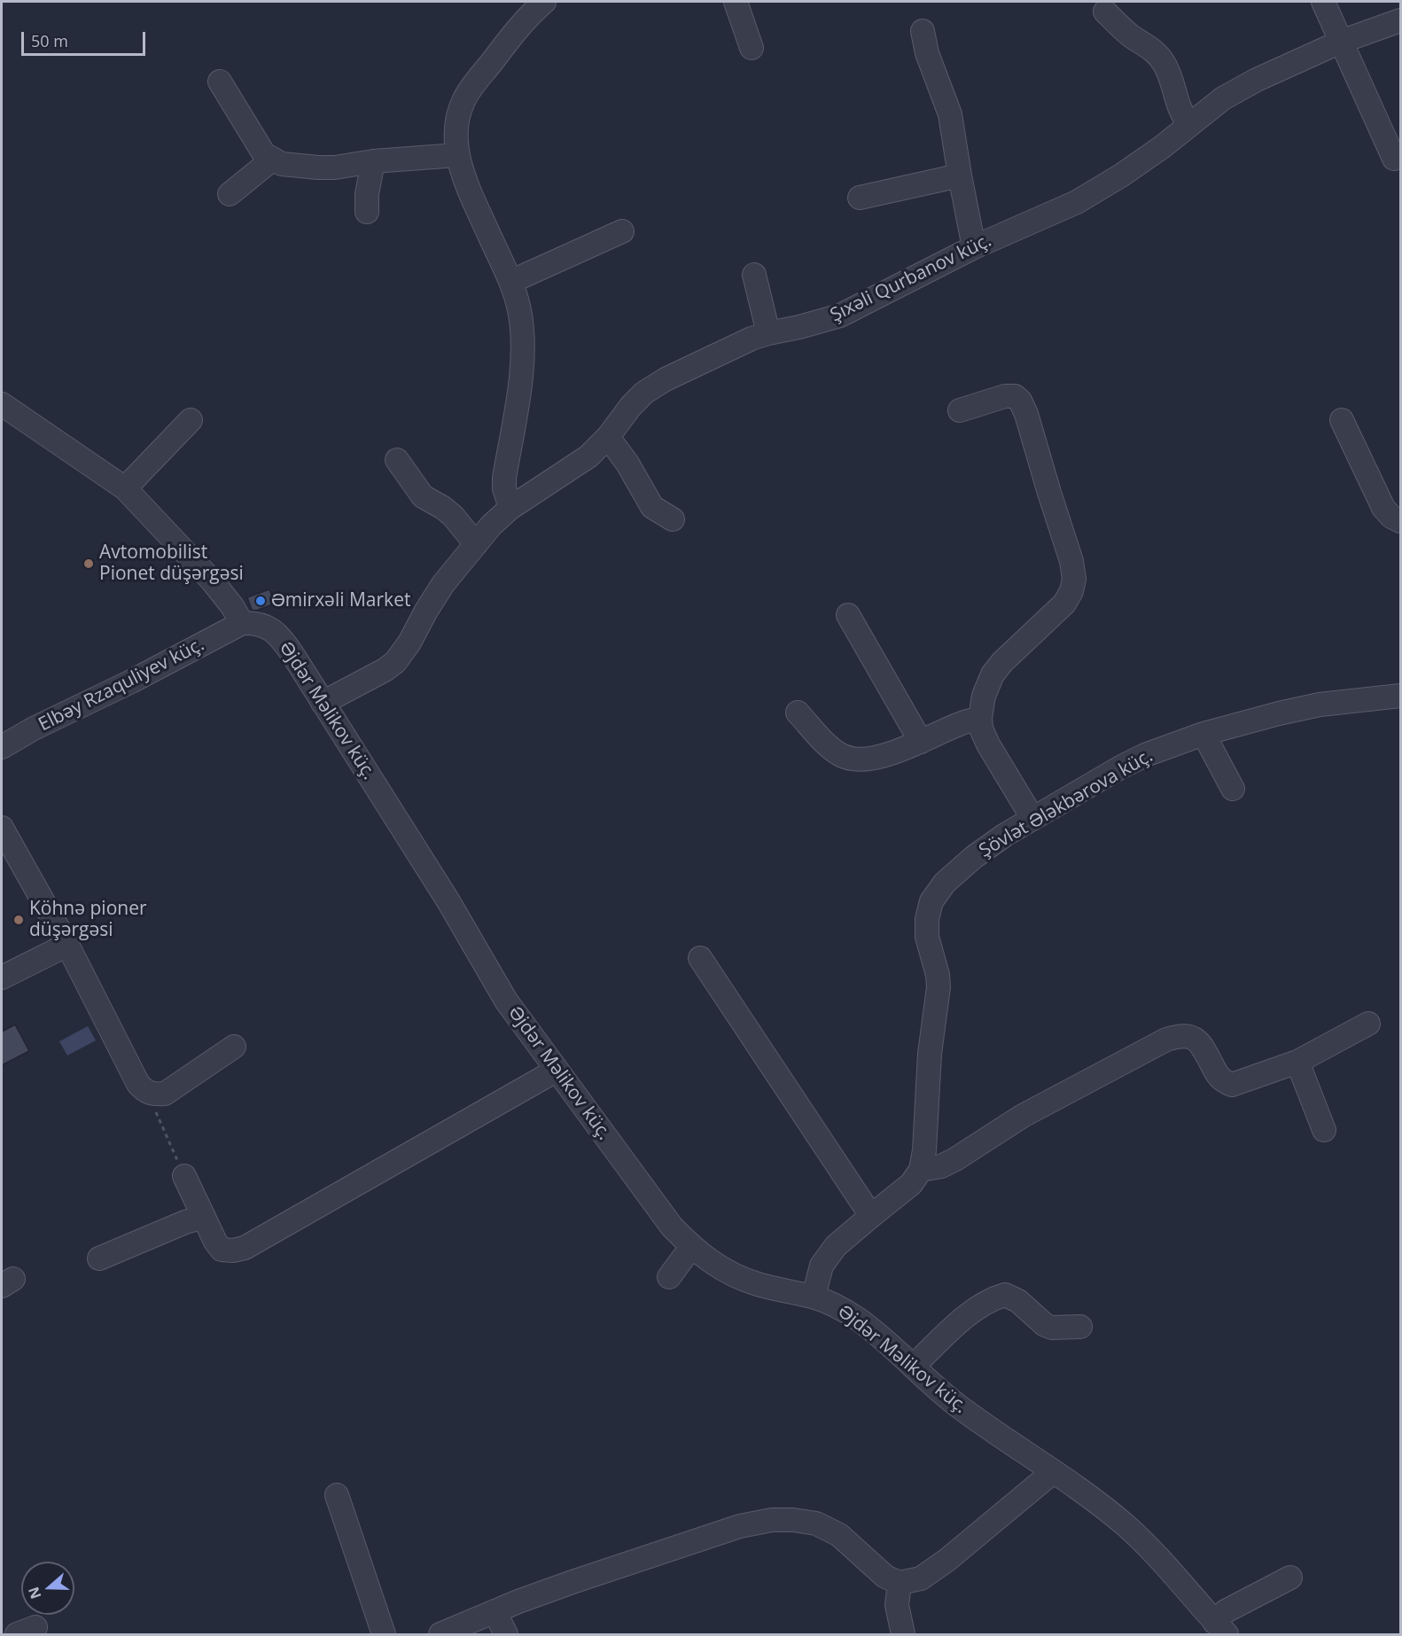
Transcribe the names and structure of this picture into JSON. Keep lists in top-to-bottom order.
{
  "streets": {
    "street": [
      "Şıxəli Qurbanov küç.",
      "Elbəy Rzaquliyev küç.",
      "Əjdər Məlikov küç.",
      "Şövlət Ələkbərova küç."
    ]
  },
  "crossings": [
    ["Şıxəli Qurbanov küç.", "Əjdər Məlikov küç."],
    ["Elbəy Rzaquliyev küç.", "Əjdər Məlikov küç."]
  ],
  "places": ["Avtomobilist Pionet düşərgəsi", "Əmirxəli Market", "Köhnə pioner düşərgəsi"],
  "scale_bar": "50 m",
  "north": "left"
}
